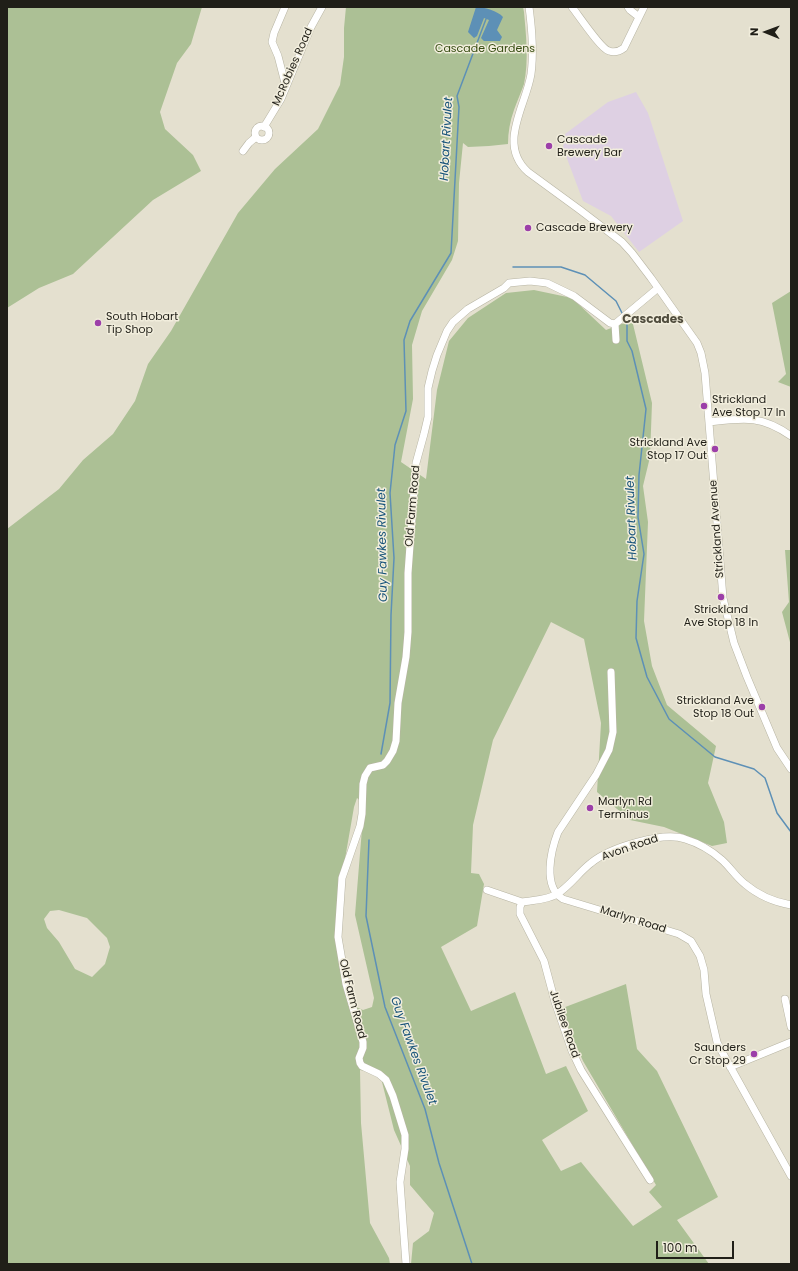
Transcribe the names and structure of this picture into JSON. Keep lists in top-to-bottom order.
{
  "streets": {
    "street": [
      "McRobies Road",
      "Old Farm Road",
      "Strickland Avenue",
      "Avon Road",
      "Marlyn Road",
      "Jubilee Road"
    ]
  },
  "crossings": [
    ["Avon Road", "Marlyn Road"]
  ],
  "districts": ["Cascades"],
  "water": ["Hobart Rivulet", "Guy Fawkes Rivulet"],
  "parks": ["Cascade Gardens"],
  "places": [
    "Cascade Brewery Bar",
    "Cascade Brewery",
    "South Hobart Tip Shop",
    "Strickland Ave Stop 17 In",
    "Strickland Ave Stop 17 Out",
    "Strickland Ave Stop 18 In",
    "Strickland Ave Stop 18 Out",
    "Marlyn Rd Terminus",
    "Saunders Cr Stop 29"
  ],
  "scale_bar": "100 m",
  "north": "left"
}
